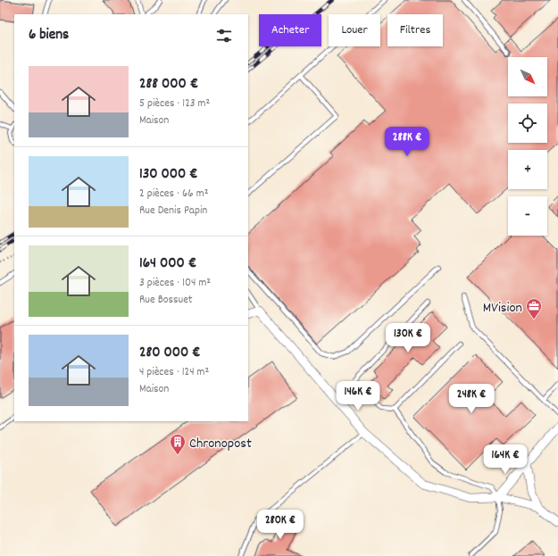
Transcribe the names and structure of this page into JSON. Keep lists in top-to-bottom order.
{
  "places": {
    "office": ["MVision"],
    "building": ["Chronopost"]
  },
  "north": "bottom right",
  "page": {
    "chip": ["Acheter", "Louer", "Filtres"],
    "heading": "6 biens",
    "map_buttons": ["+", "−"],
    "list": [
      {
        "name": "288 000 €",
        "note": "5 pièces · 123 m² · Maison"
      },
      {
        "name": "130 000 €",
        "note": "2 pièces · 66 m² · Rue Denis Papin"
      },
      {
        "name": "164 000 €",
        "note": "3 pièces · 104 m² · Rue Bossuet"
      },
      {
        "name": "280 000 €",
        "note": "4 pièces · 124 m² · Maison"
      }
    ],
    "price": [
      "288K €",
      "130K €",
      "146K €",
      "248K €",
      "164K €",
      "280K €"
    ]
  }
}
